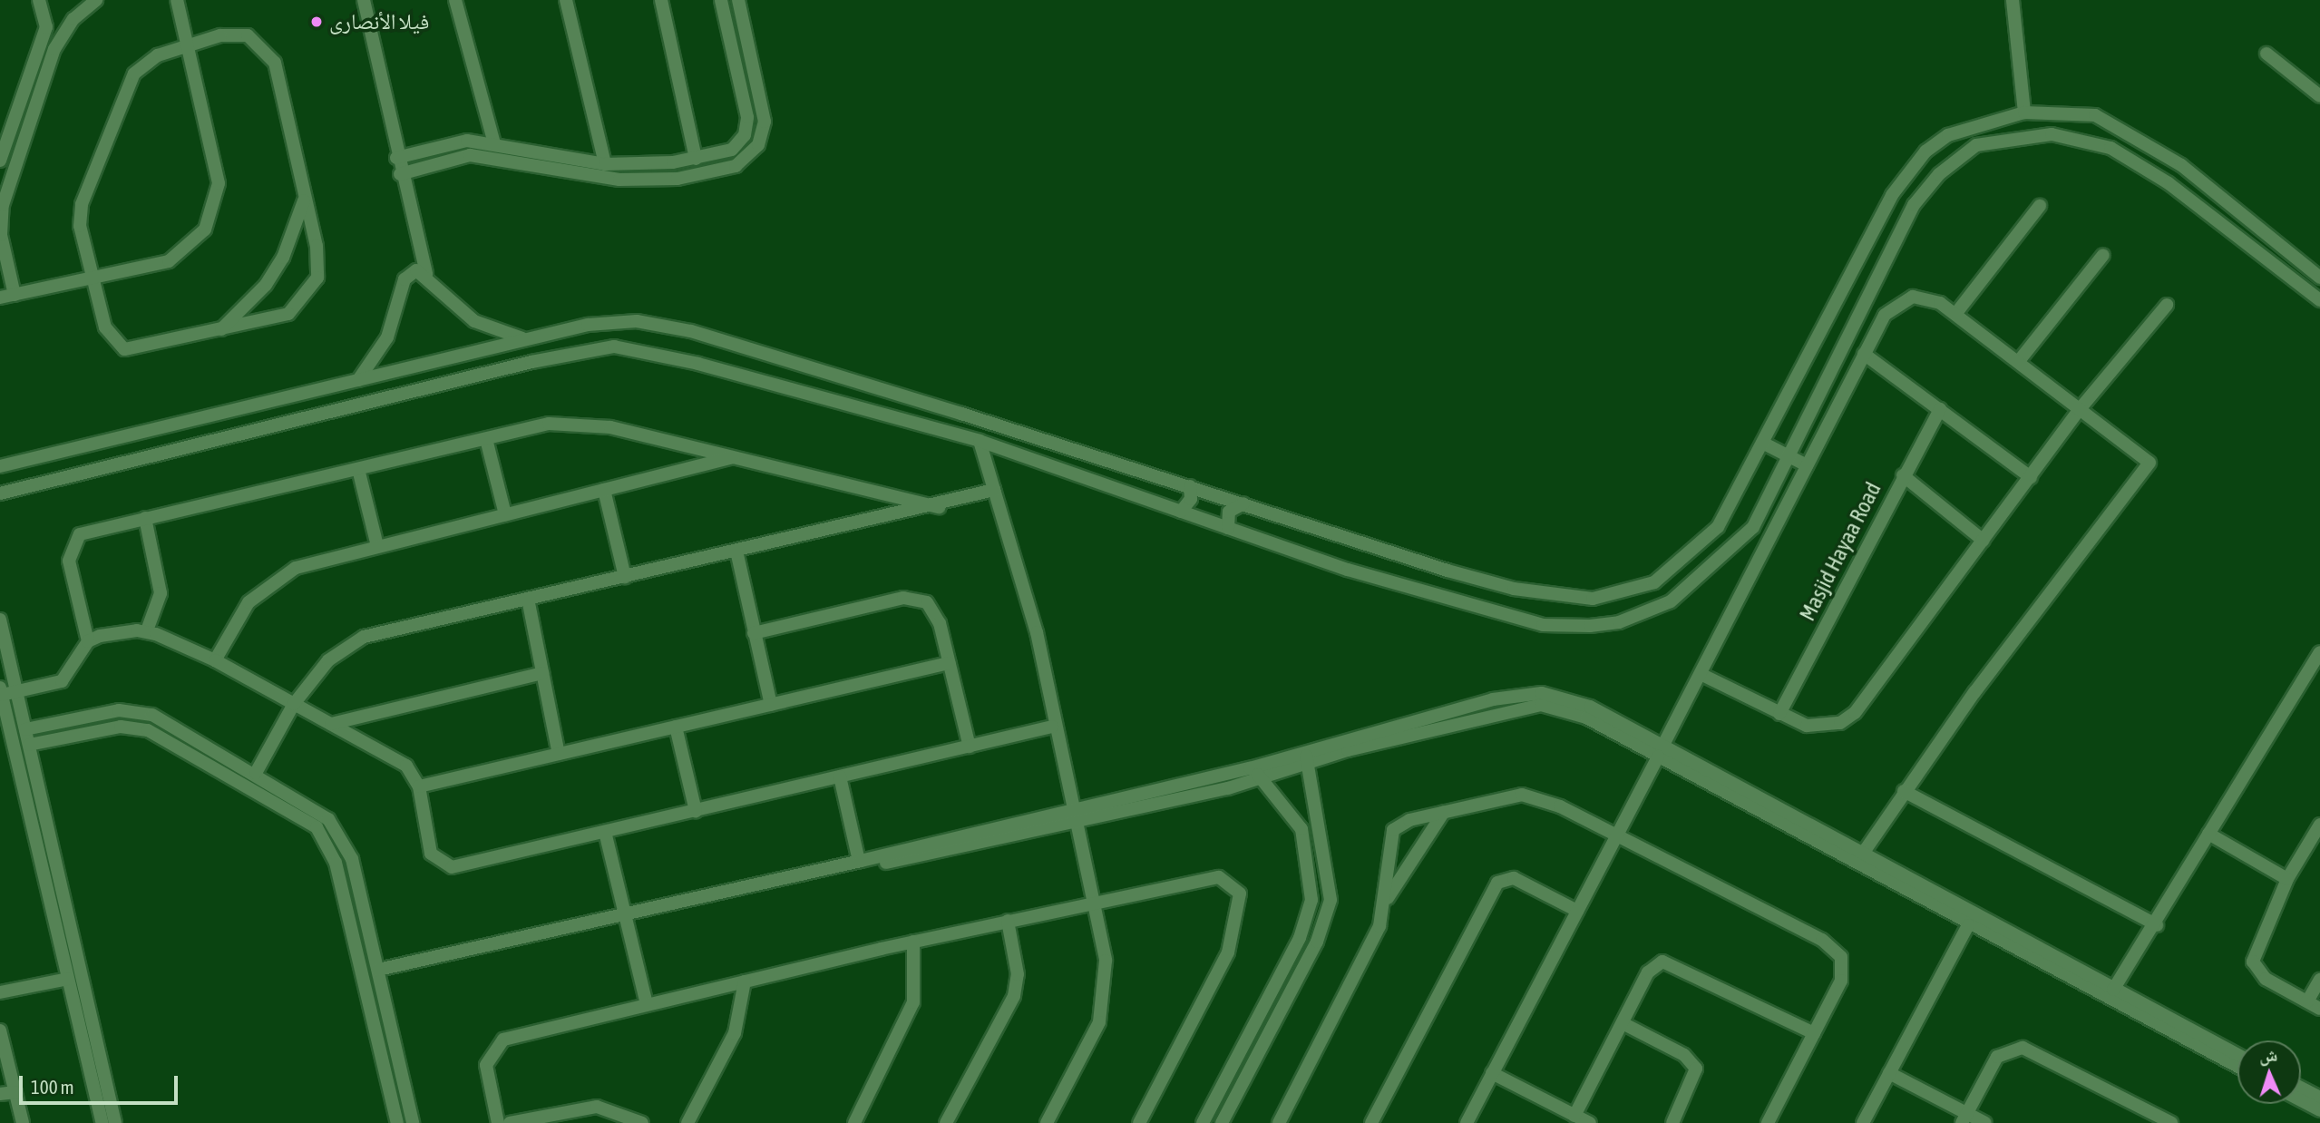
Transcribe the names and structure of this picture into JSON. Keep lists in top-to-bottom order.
{
  "streets": {
    "street": ["Masjid Hayaa Road"]
  },
  "places": ["فيلا الأنصارى"],
  "scale_bar": "100 m",
  "north": "top"
}
